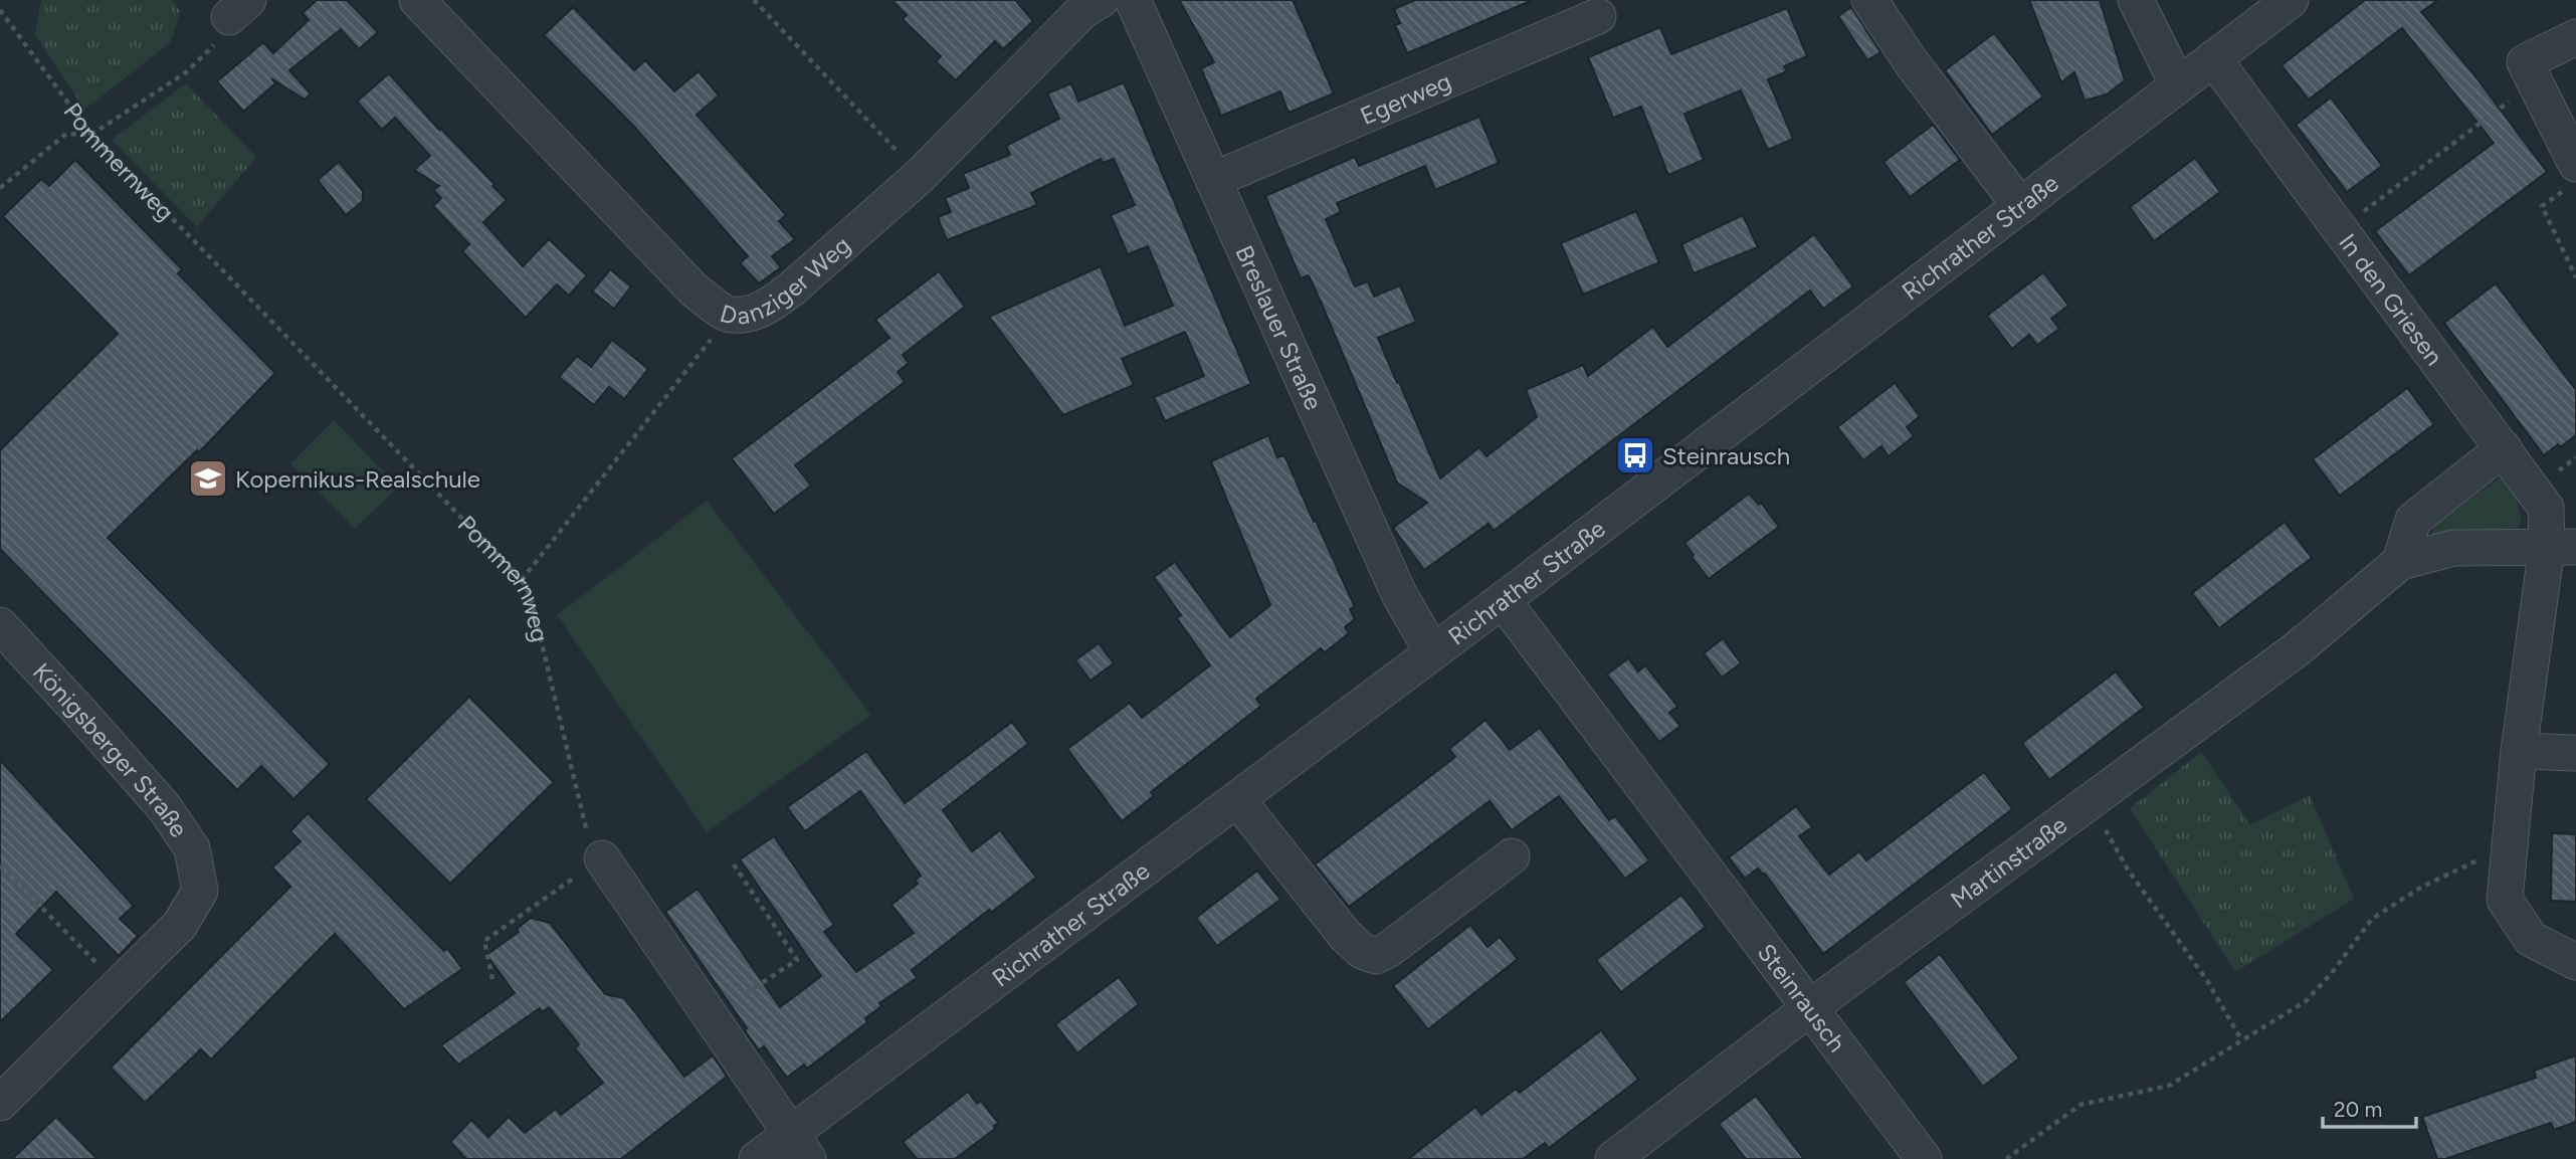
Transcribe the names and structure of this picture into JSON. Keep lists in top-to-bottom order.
{
  "streets": {
    "street": [
      "Egerweg",
      "Richrather Straße",
      "Danziger Weg",
      "In den Griesen",
      "Breslauer Straße",
      "Königsberger Straße",
      "Martinstraße",
      "Steinrausch"
    ],
    "path": ["Pommernweg"]
  },
  "crossings": [
    ["Egerweg", "Breslauer Straße"],
    ["Richrather Straße", "In den Griesen"],
    ["Richrather Straße", "Breslauer Straße"],
    ["Richrather Straße", "Steinrausch"],
    ["In den Griesen", "Martinstraße"],
    ["Martinstraße", "Steinrausch"]
  ],
  "places": {
    "bus stop": ["Steinrausch"],
    "school or university": ["Kopernikus-Realschule"]
  },
  "scale_bar": "20 m"
}
